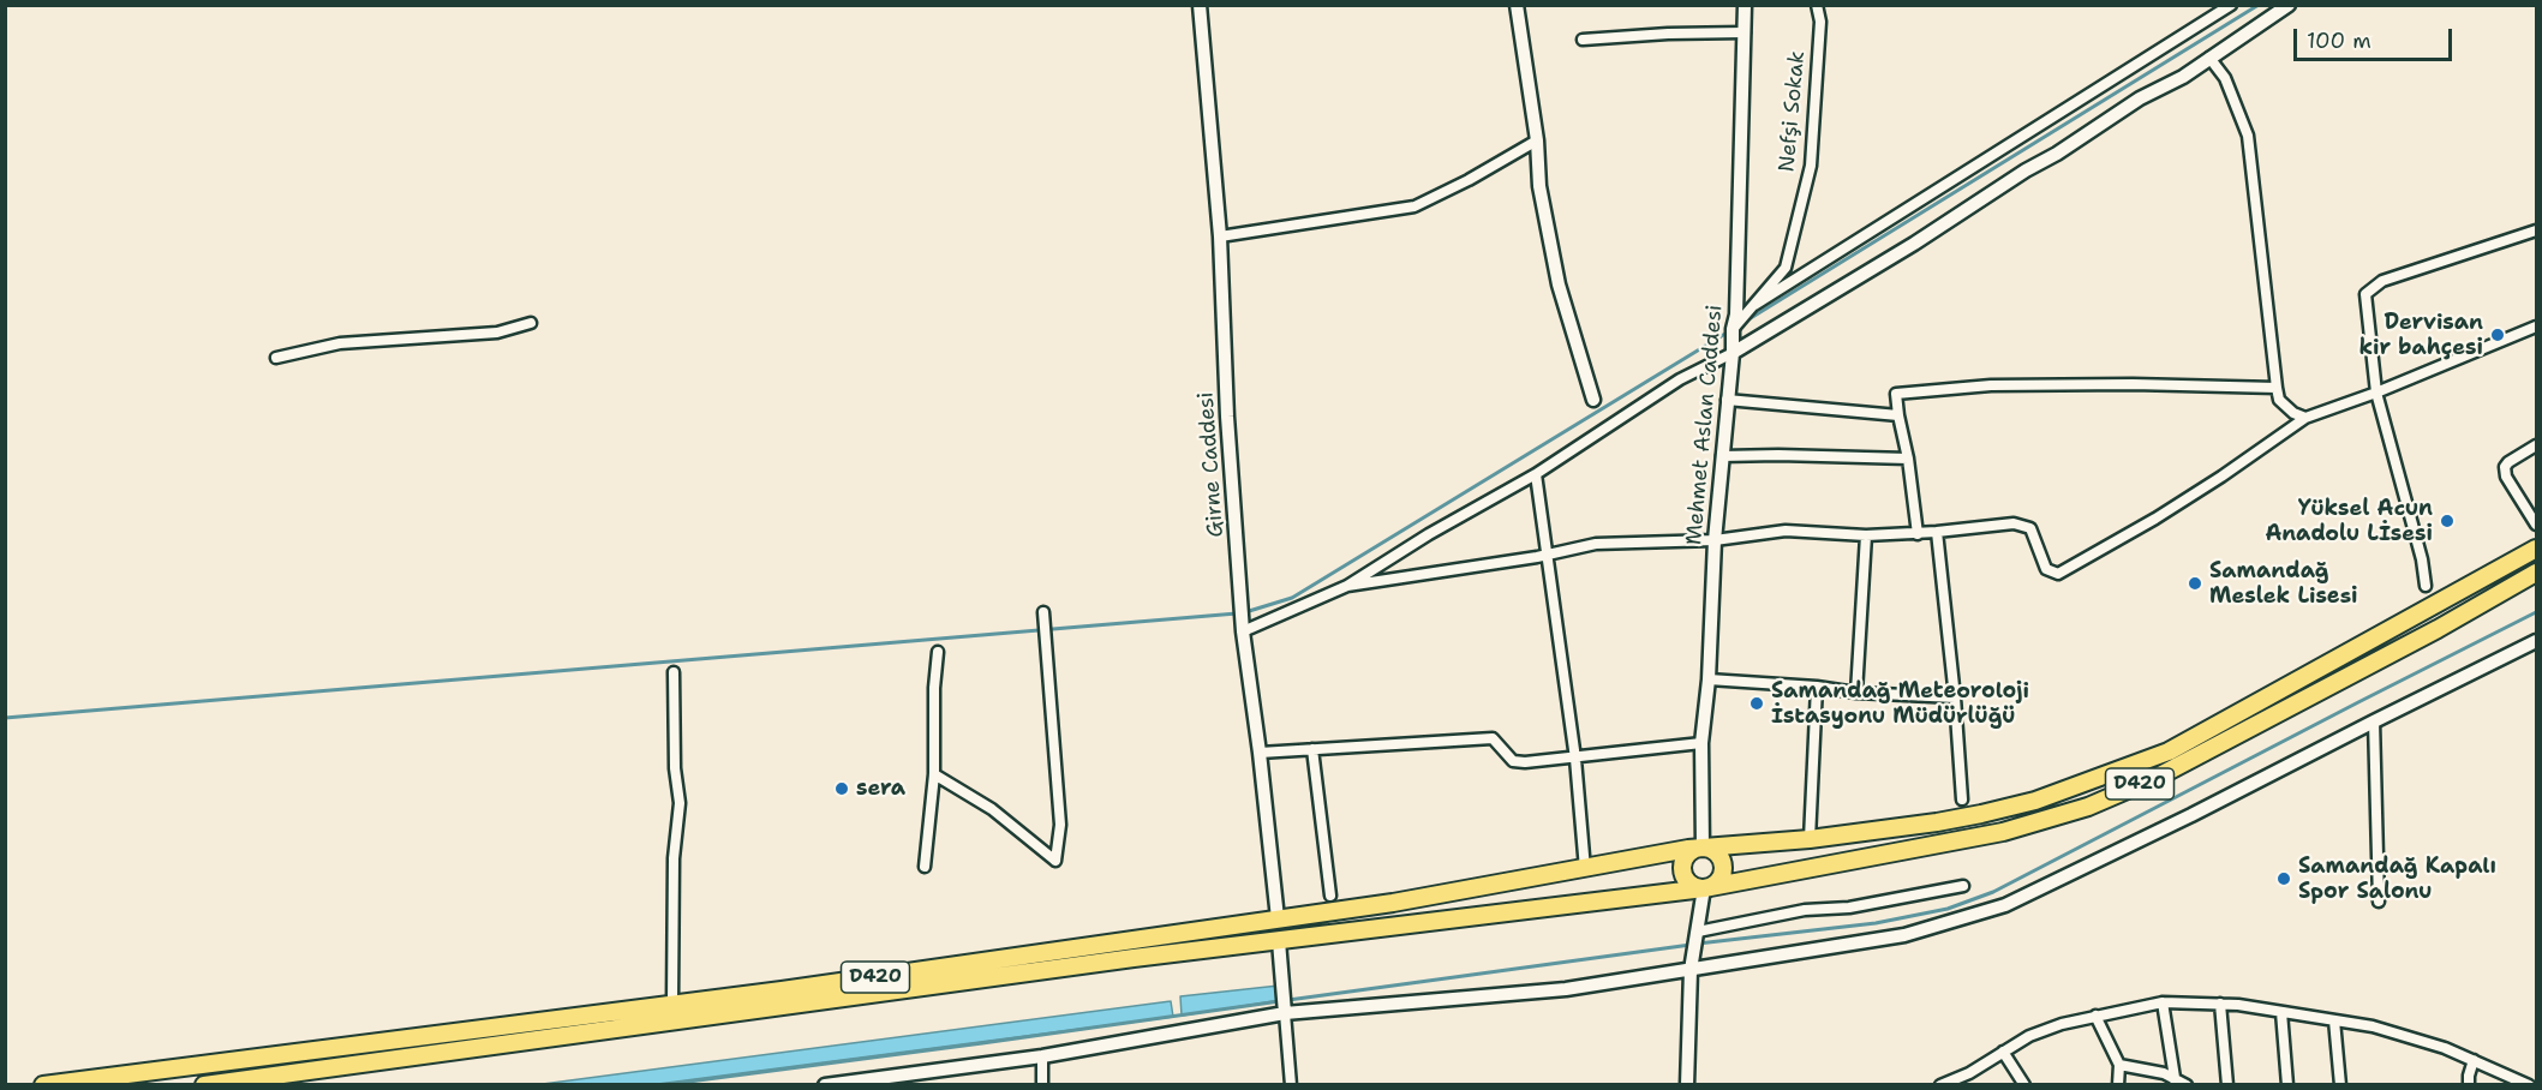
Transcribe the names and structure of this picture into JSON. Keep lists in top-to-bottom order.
{
  "streets": {
    "main road": ["D420"],
    "street": ["Nefşi Sokak", "Mehmet Aslan Caddesi", "Girne Caddesi"]
  },
  "crossings": [
    ["Nefşi Sokak", "Mehmet Aslan Caddesi"],
    ["Mehmet Aslan Caddesi", "D420"],
    ["Girne Caddesi", "D420"]
  ],
  "places": [
    "Dervisan kir bahçesi",
    "Yüksel Acun Anadolu Lİsesi",
    "Samandağ Meslek Lisesi",
    "Samandağ Meteoroloji İstasyonu Müdürlüğü",
    "sera",
    "Samandağ Kapalı Spor Salonu"
  ],
  "scale_bar": "100 m"
}
